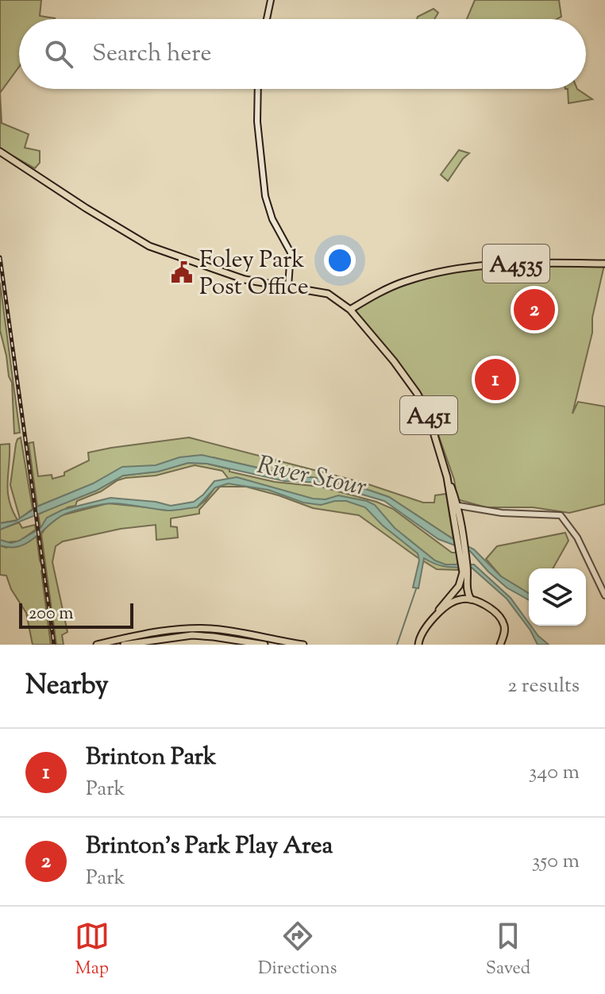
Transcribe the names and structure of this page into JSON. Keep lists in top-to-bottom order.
{
  "streets": {
    "main road": ["A4535", "A451"]
  },
  "crossings": [
    ["A4535", "A451"]
  ],
  "water": ["River Stour"],
  "places": {
    "public building": ["Foley Park Post Office"]
  },
  "scale_bar": "200 m",
  "page": {
    "search": "Search here",
    "pins": ["2", "1"],
    "scale": "200 m",
    "heading": ["Nearby", "2 results"],
    "list": [
      {
        "mark": "1",
        "name": "Brinton Park",
        "note": "Park",
        "value": "340 m"
      },
      {
        "mark": "2",
        "name": "Brinton's Park Play Area",
        "note": "Park",
        "value": "350 m"
      }
    ],
    "nav": ["Map", "Directions", "Saved"]
  }
}
